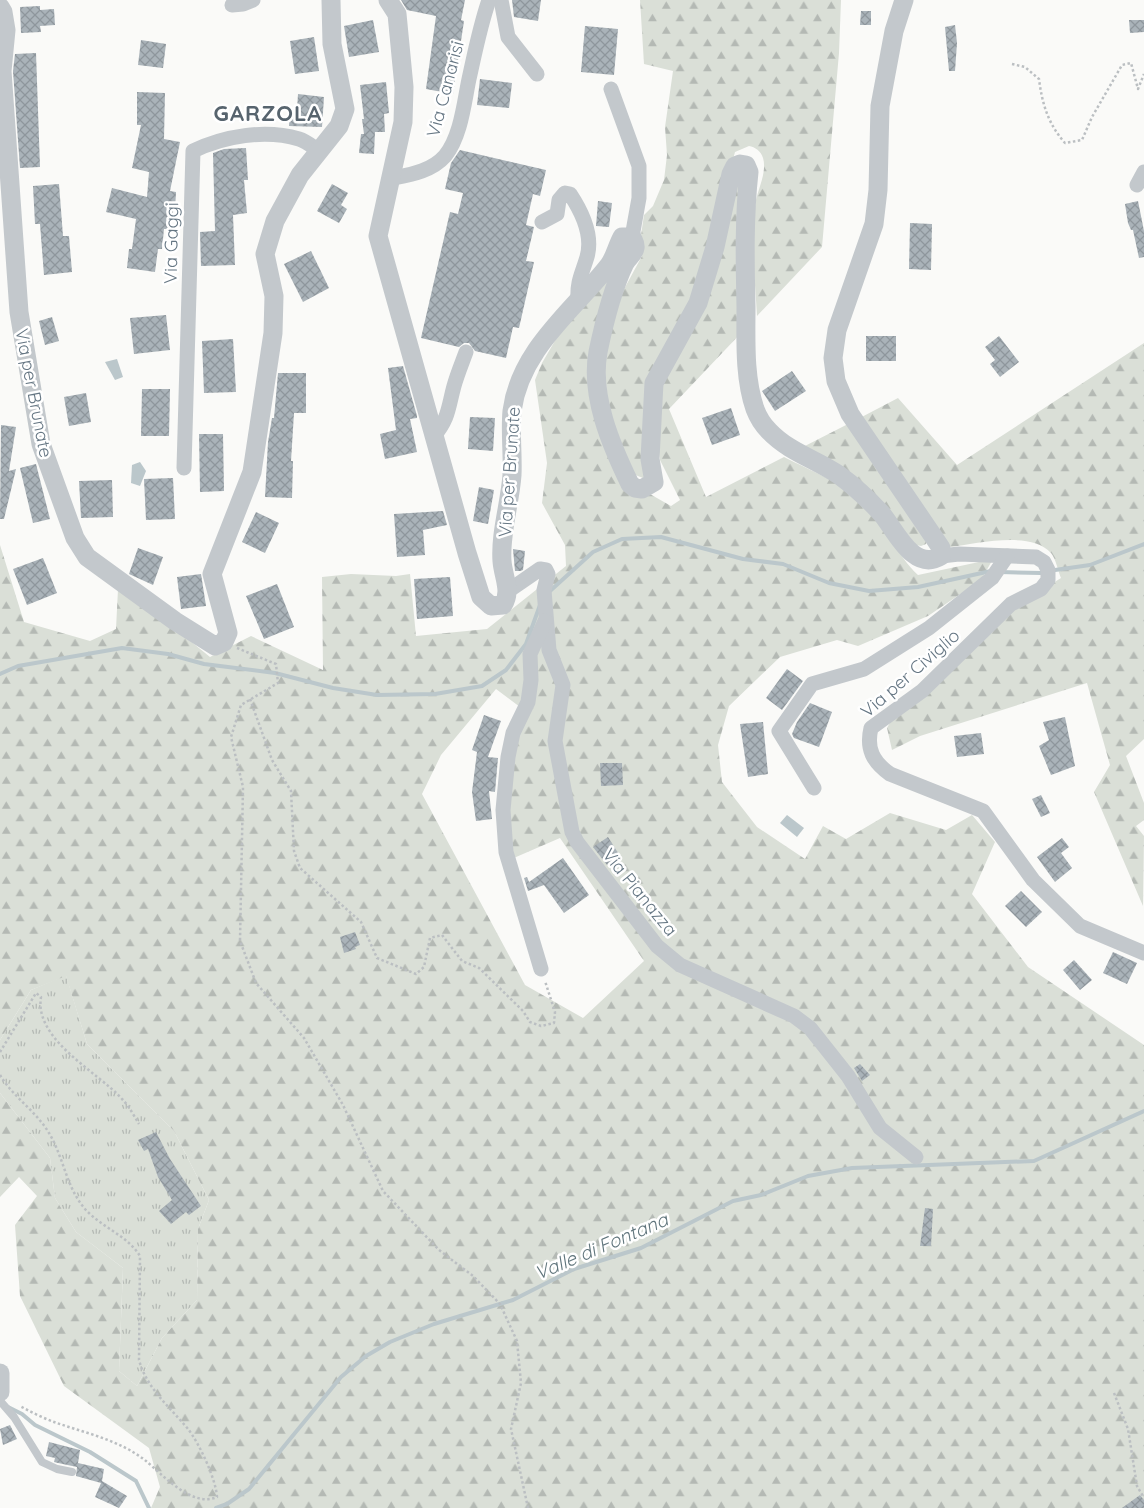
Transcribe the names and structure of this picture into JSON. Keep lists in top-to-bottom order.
{
  "streets": {
    "street": [
      "Via Canarisi",
      "Via Gaggi",
      "Via per Brunate",
      "Via per Civiglio",
      "Via Pianazza"
    ]
  },
  "crossings": [
    ["Via per Brunate", "Via Pianazza"]
  ],
  "districts": ["GARZOLA"],
  "water": ["Valle di Fontana"]
}
